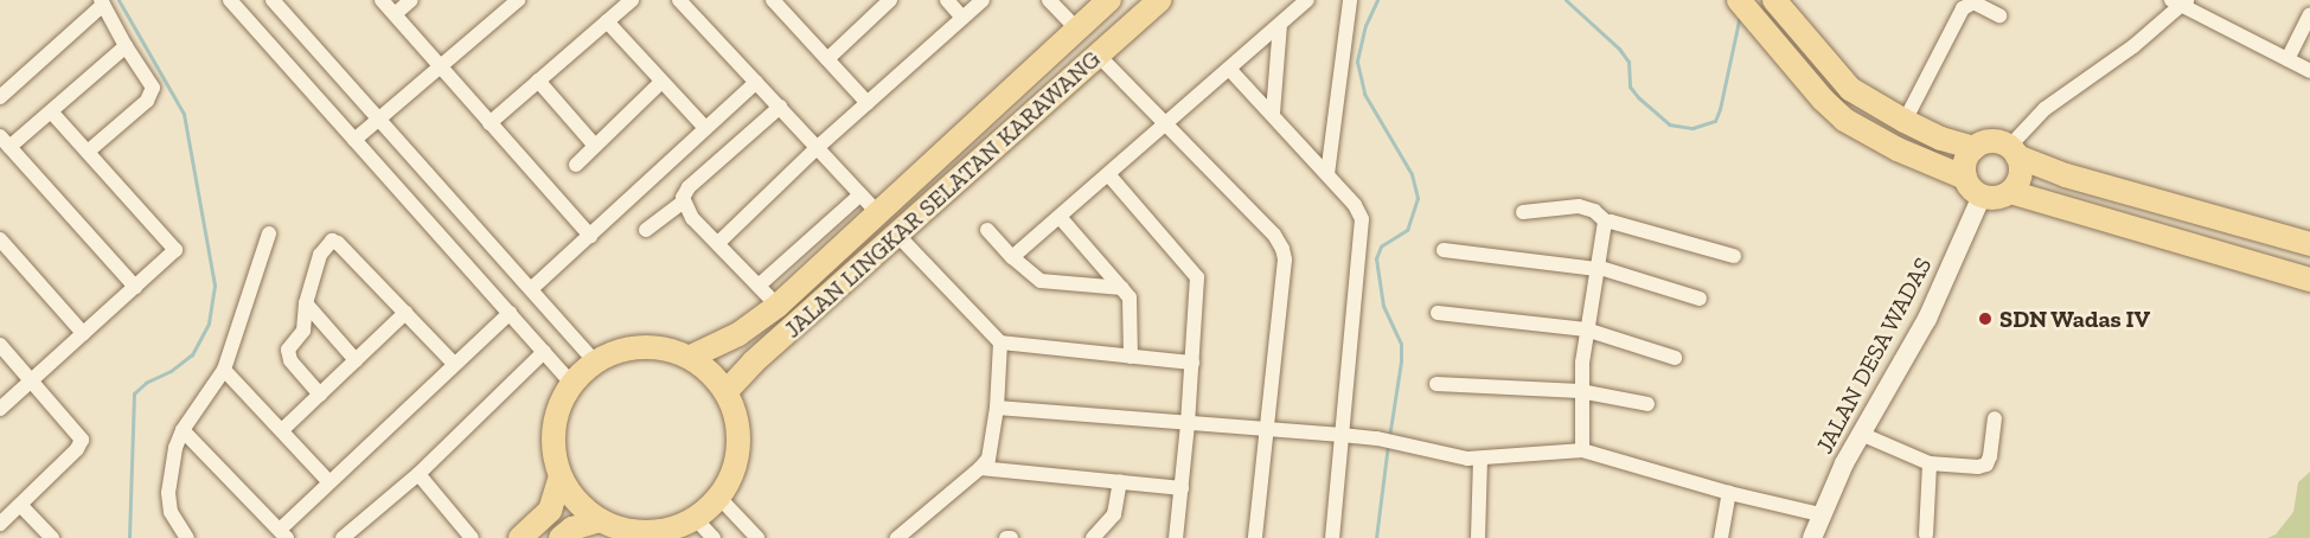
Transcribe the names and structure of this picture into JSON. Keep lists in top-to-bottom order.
{
  "streets": {
    "main road": ["JALAN LINGKAR SELATAN KARAWANG", "JALAN DESA WADAS"]
  },
  "places": ["SDN Wadas IV"]
}
